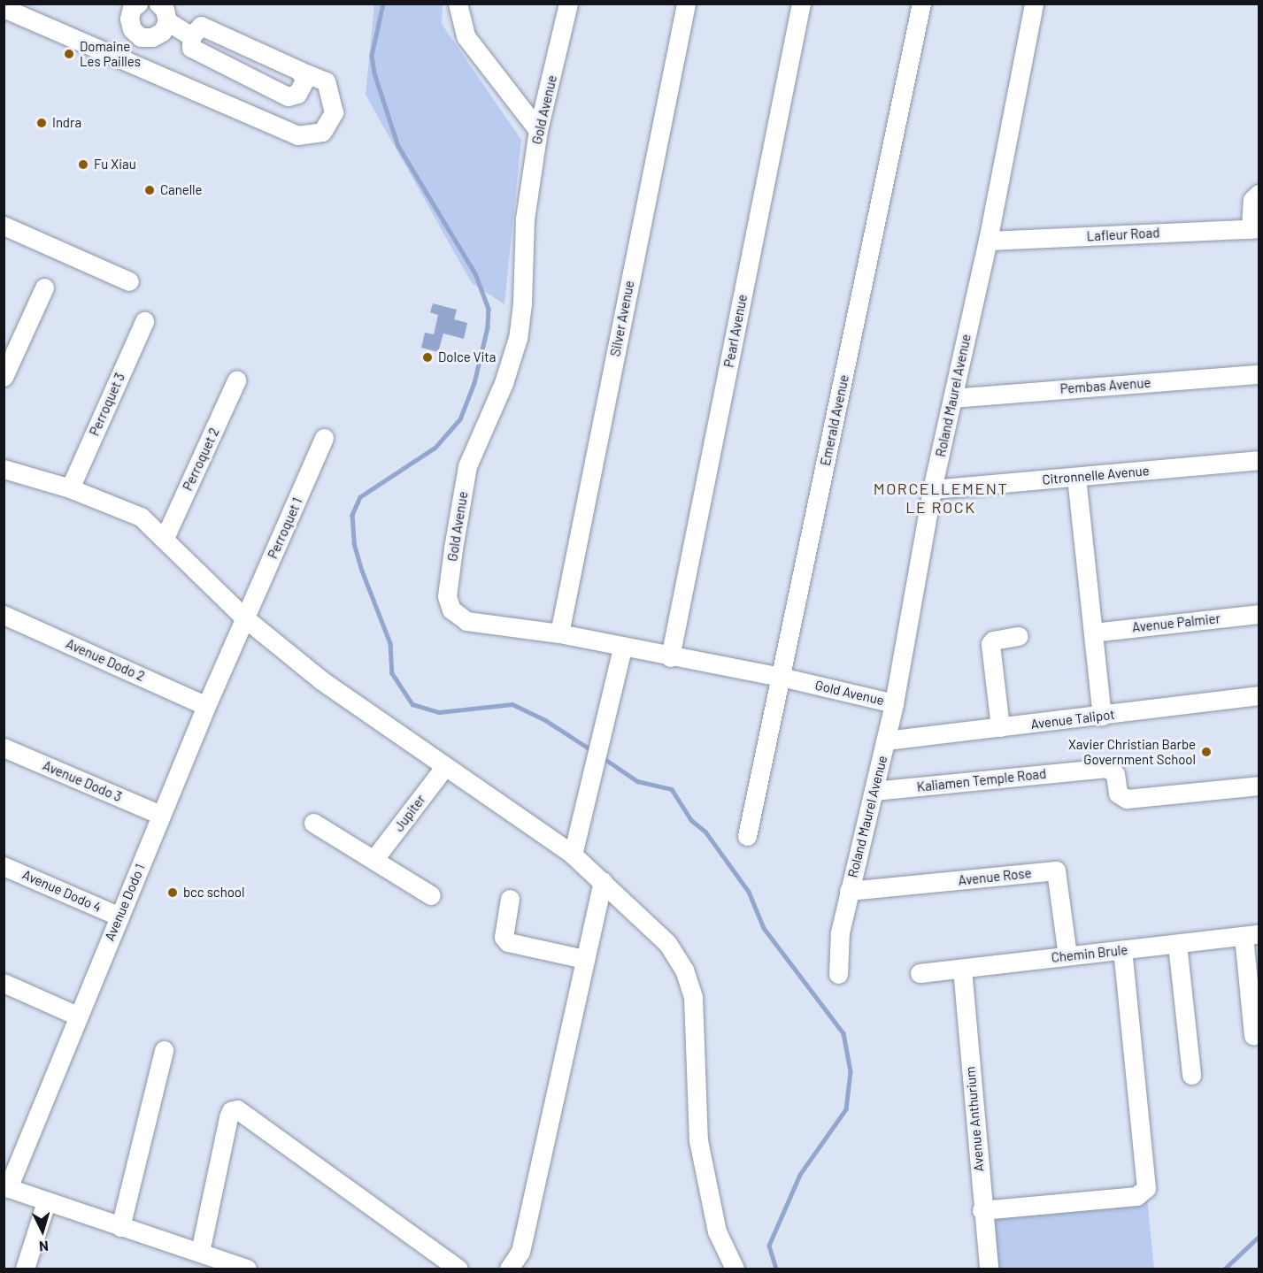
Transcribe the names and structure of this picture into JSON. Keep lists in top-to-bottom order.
{
  "streets": {
    "street": [
      "Gold Avenue",
      "Lafleur Road",
      "Silver Avenue",
      "Pearl Avenue",
      "Pembas Avenue",
      "Roland Maurel Avenue",
      "Perroquet 3",
      "Emerald Avenue",
      "Perroquet 2",
      "Citronnelle Avenue",
      "Perroquet 1",
      "Avenue Palmier",
      "Avenue Dodo 2",
      "Avenue Talipot",
      "Kaliamen Temple Road",
      "Avenue Dodo 3",
      "Jupiter",
      "Avenue Rose",
      "Avenue Dodo 4",
      "Avenue Dodo 1",
      "Chemin Brule",
      "Avenue Anthurium"
    ]
  },
  "crossings": [
    ["Gold Avenue", "Silver Avenue"],
    ["Gold Avenue", "Pearl Avenue"],
    ["Gold Avenue", "Roland Maurel Avenue"],
    ["Gold Avenue", "Emerald Avenue"],
    ["Lafleur Road", "Roland Maurel Avenue"],
    ["Pembas Avenue", "Roland Maurel Avenue"],
    ["Roland Maurel Avenue", "Citronnelle Avenue"],
    ["Roland Maurel Avenue", "Avenue Talipot"],
    ["Roland Maurel Avenue", "Kaliamen Temple Road"],
    ["Roland Maurel Avenue", "Avenue Rose"],
    ["Perroquet 1", "Avenue Dodo 1"],
    ["Avenue Dodo 2", "Avenue Dodo 1"],
    ["Avenue Dodo 3", "Avenue Dodo 1"],
    ["Avenue Rose", "Chemin Brule"],
    ["Avenue Dodo 4", "Avenue Dodo 1"],
    ["Chemin Brule", "Avenue Anthurium"]
  ],
  "districts": ["MORCELLEMENT LE ROCK"],
  "places": [
    "Domaine Les Pailles",
    "Indra",
    "Fu Xiau",
    "Canelle",
    "Dolce Vita",
    "Xavier Christian Barbe Government School",
    "bcc school"
  ],
  "north": "bottom"
}
